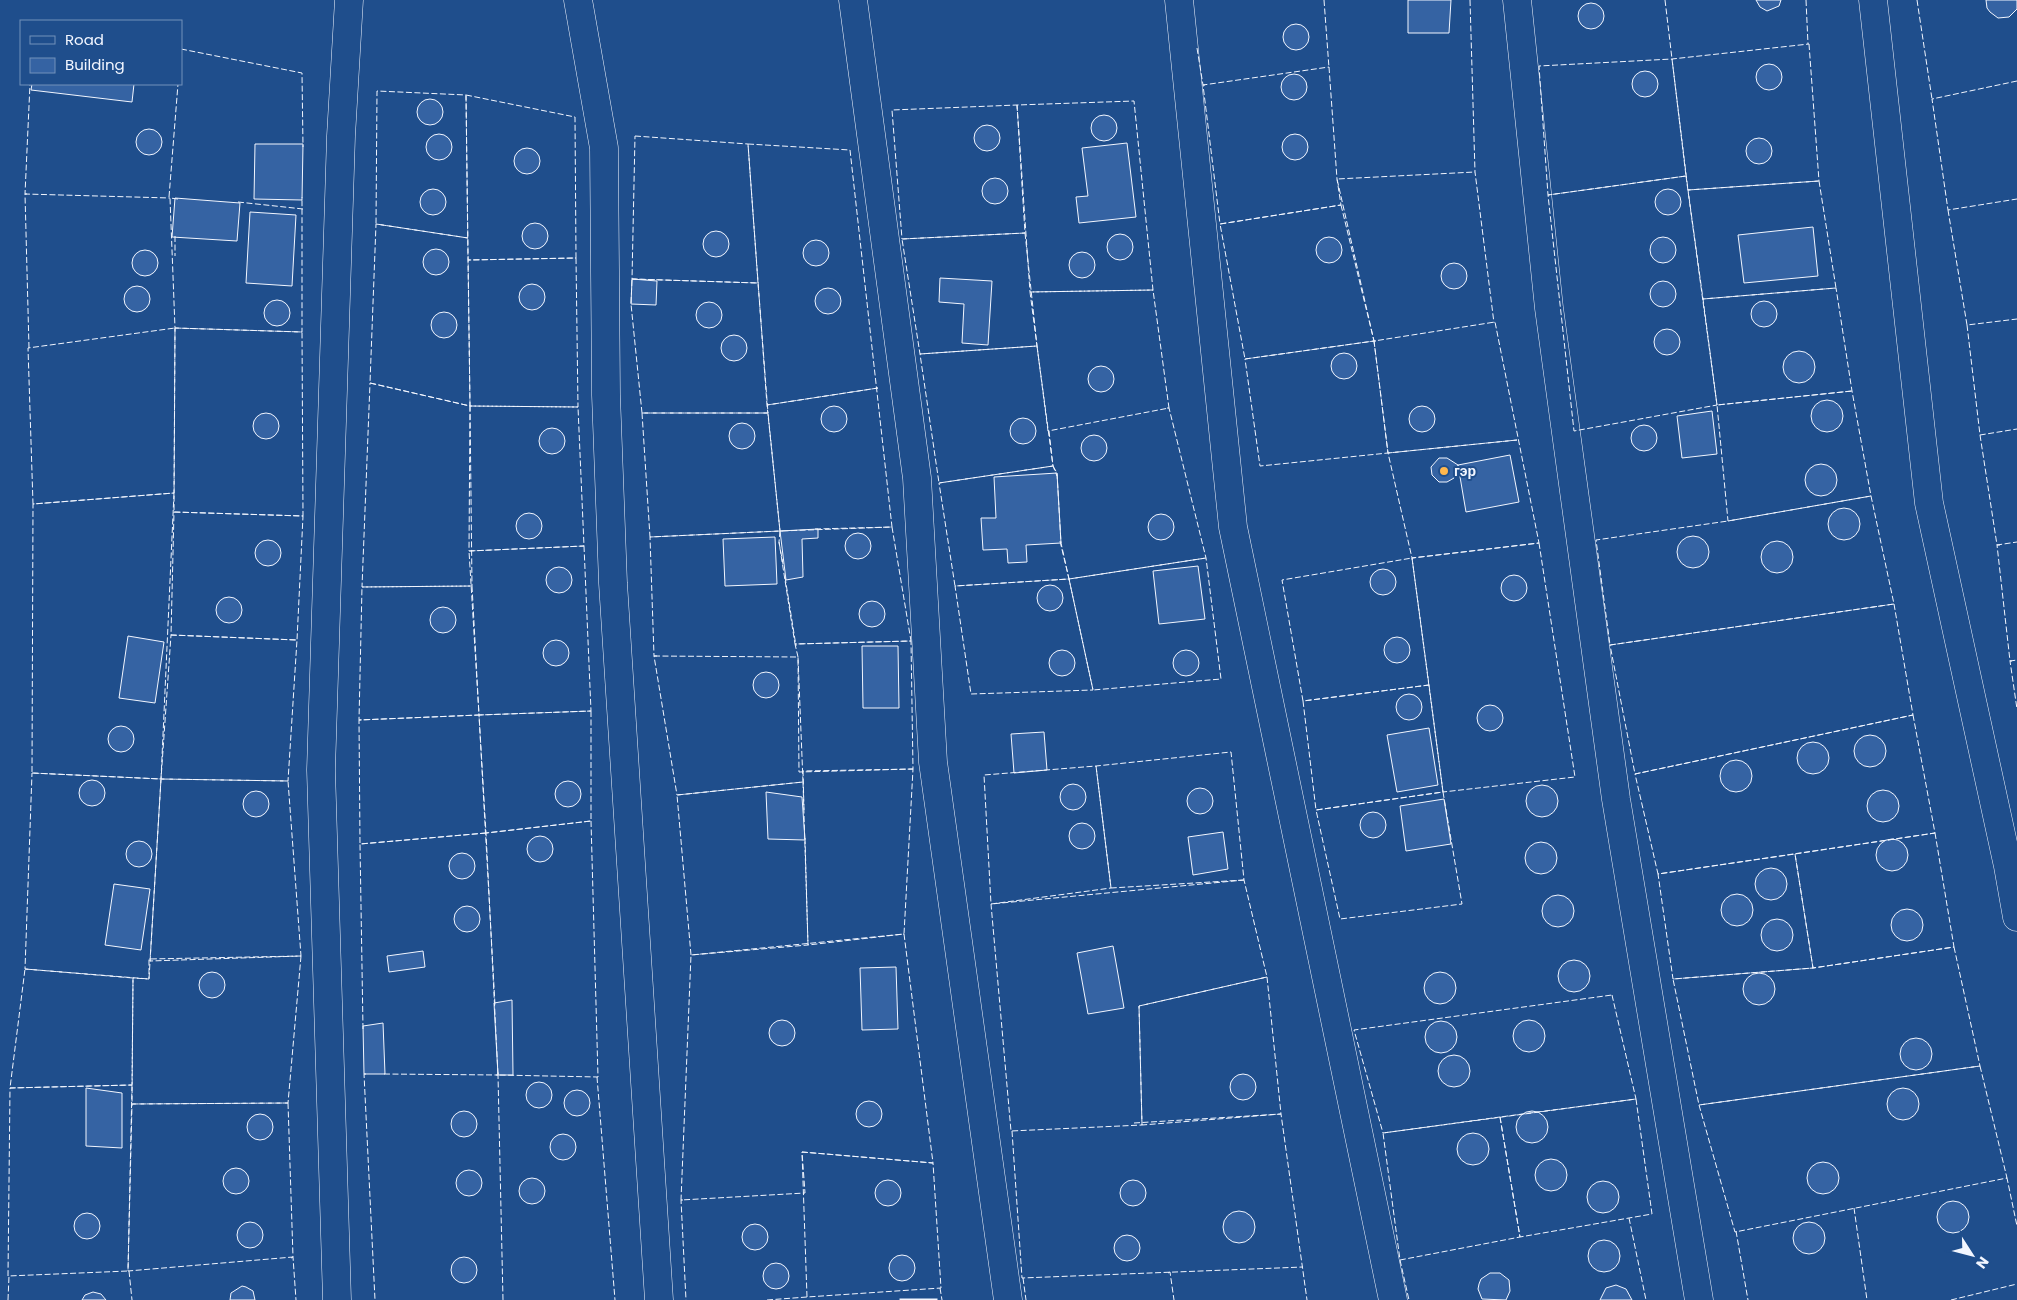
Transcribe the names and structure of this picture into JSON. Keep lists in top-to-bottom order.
{
  "places": ["гэр"],
  "legend": ["Road", "Building"],
  "north": "bottom right"
}
